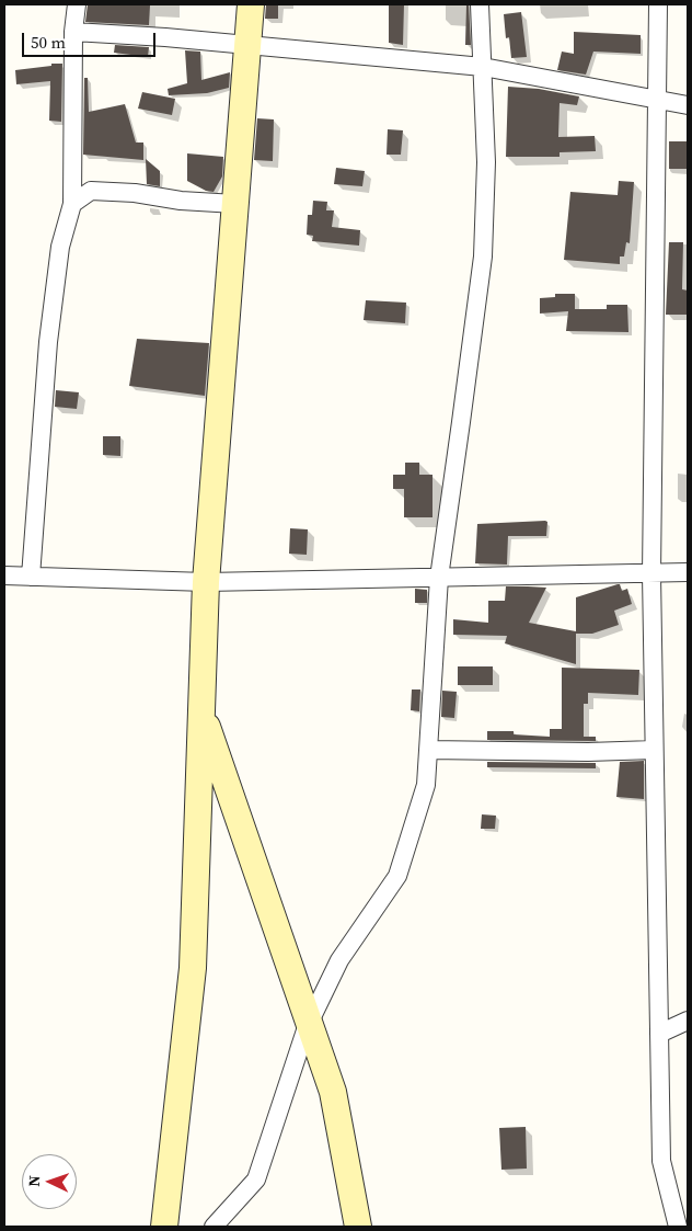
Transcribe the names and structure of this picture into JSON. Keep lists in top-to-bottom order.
{
  "scale_bar": "50 m",
  "north": "left"
}
